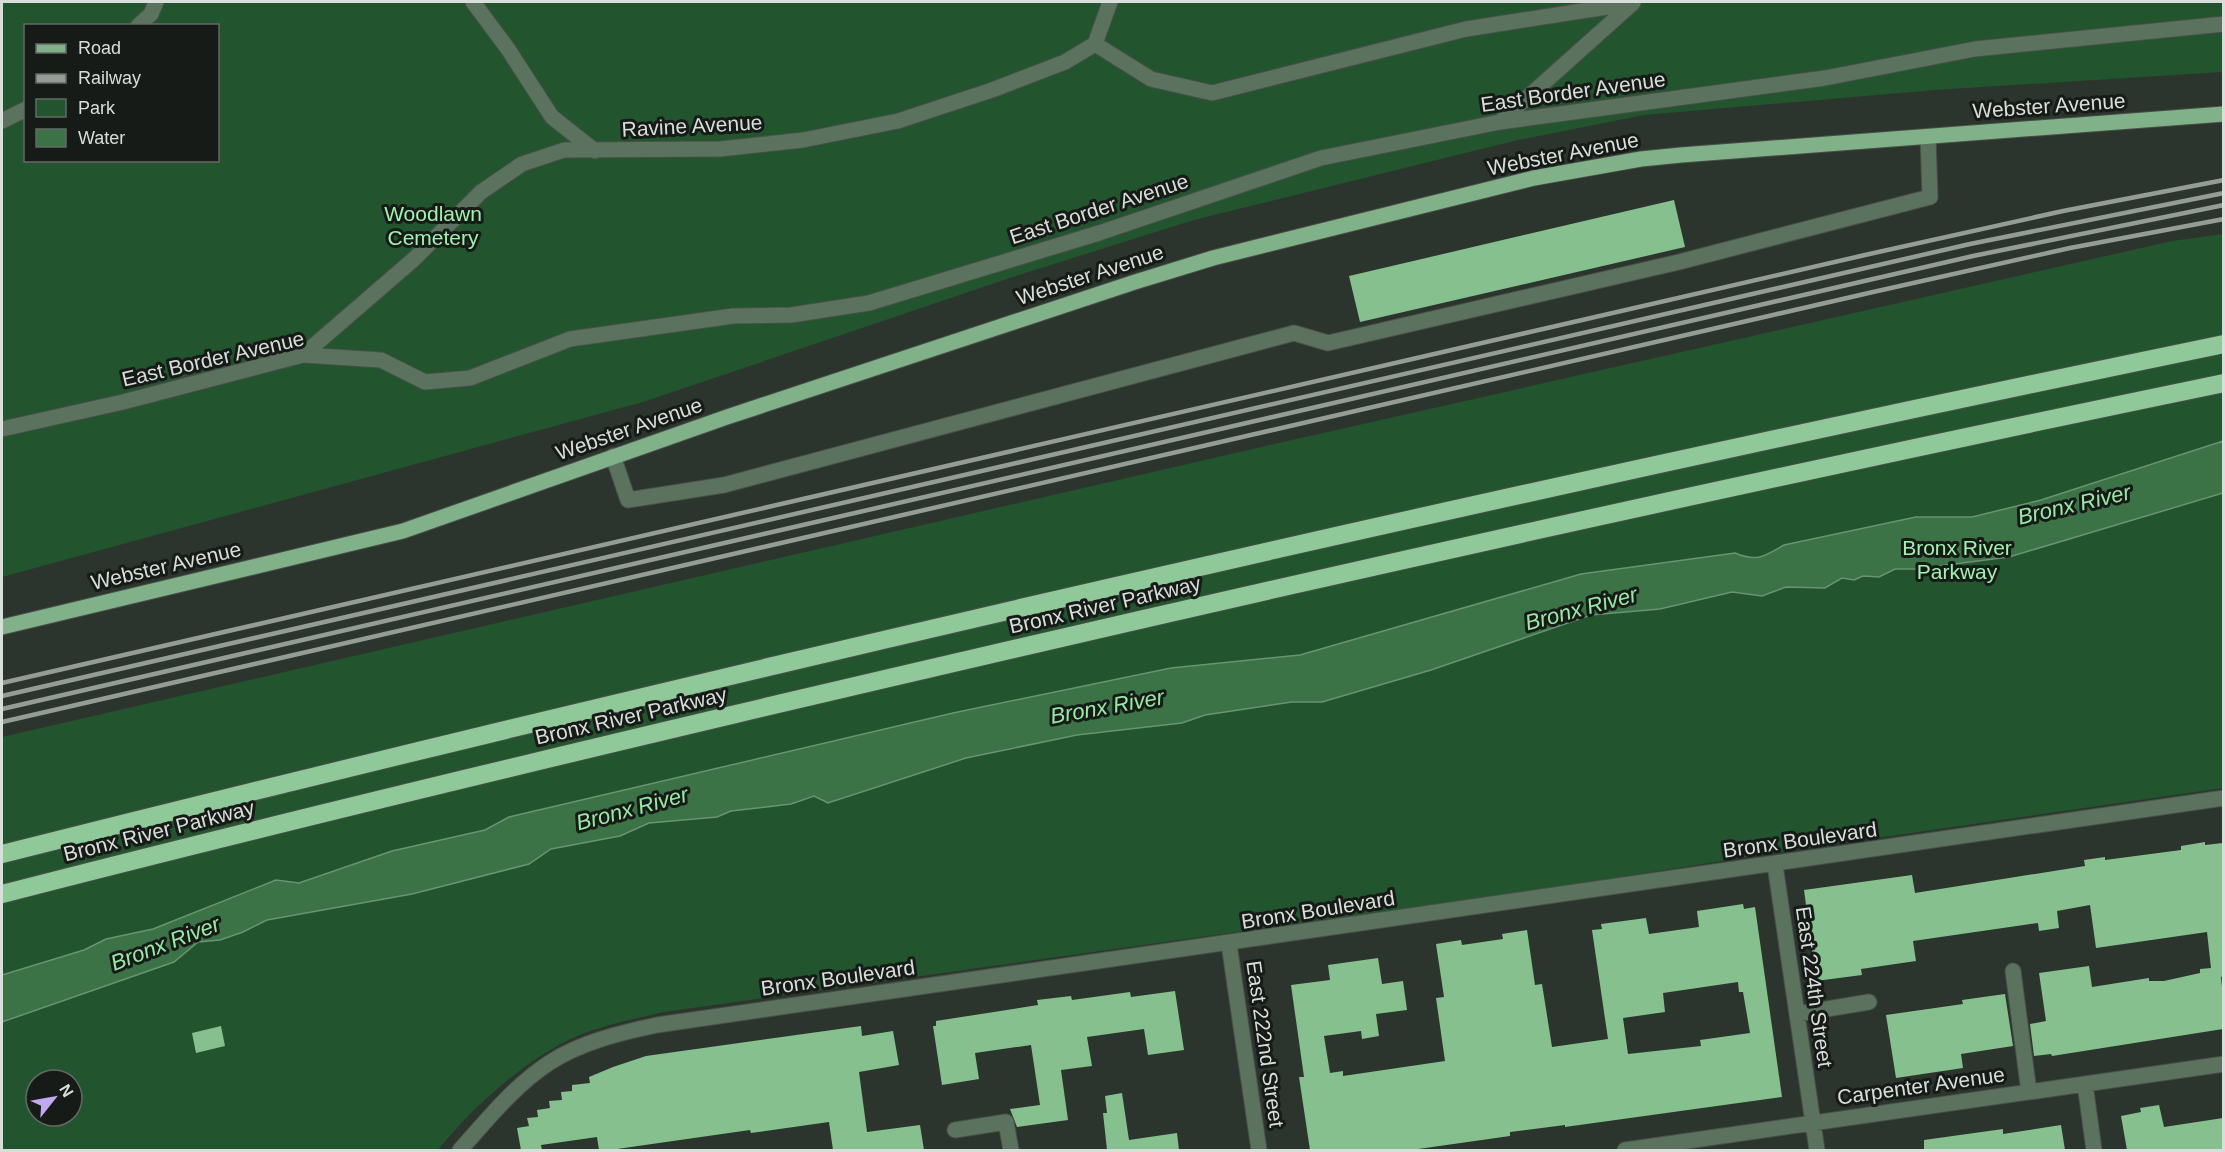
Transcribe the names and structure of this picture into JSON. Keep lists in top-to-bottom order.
{
  "streets": {
    "highway": ["Bronx River Parkway"],
    "main road": ["Webster Avenue"],
    "street": [
      "East Border Avenue",
      "Ravine Avenue",
      "Bronx Boulevard",
      "East 224th Street",
      "East 222nd Street",
      "Carpenter Avenue"
    ]
  },
  "crossings": [
    ["East Border Avenue", "Ravine Avenue"],
    ["Bronx Boulevard", "East 224th Street"],
    ["Bronx Boulevard", "East 222nd Street"],
    ["East 224th Street", "Carpenter Avenue"]
  ],
  "water": ["Bronx River"],
  "parks": ["Woodlawn Cemetery", "Bronx River Parkway"],
  "legend": [
    "Road",
    "Railway",
    "Park",
    "Water"
  ],
  "north": "top right"
}
